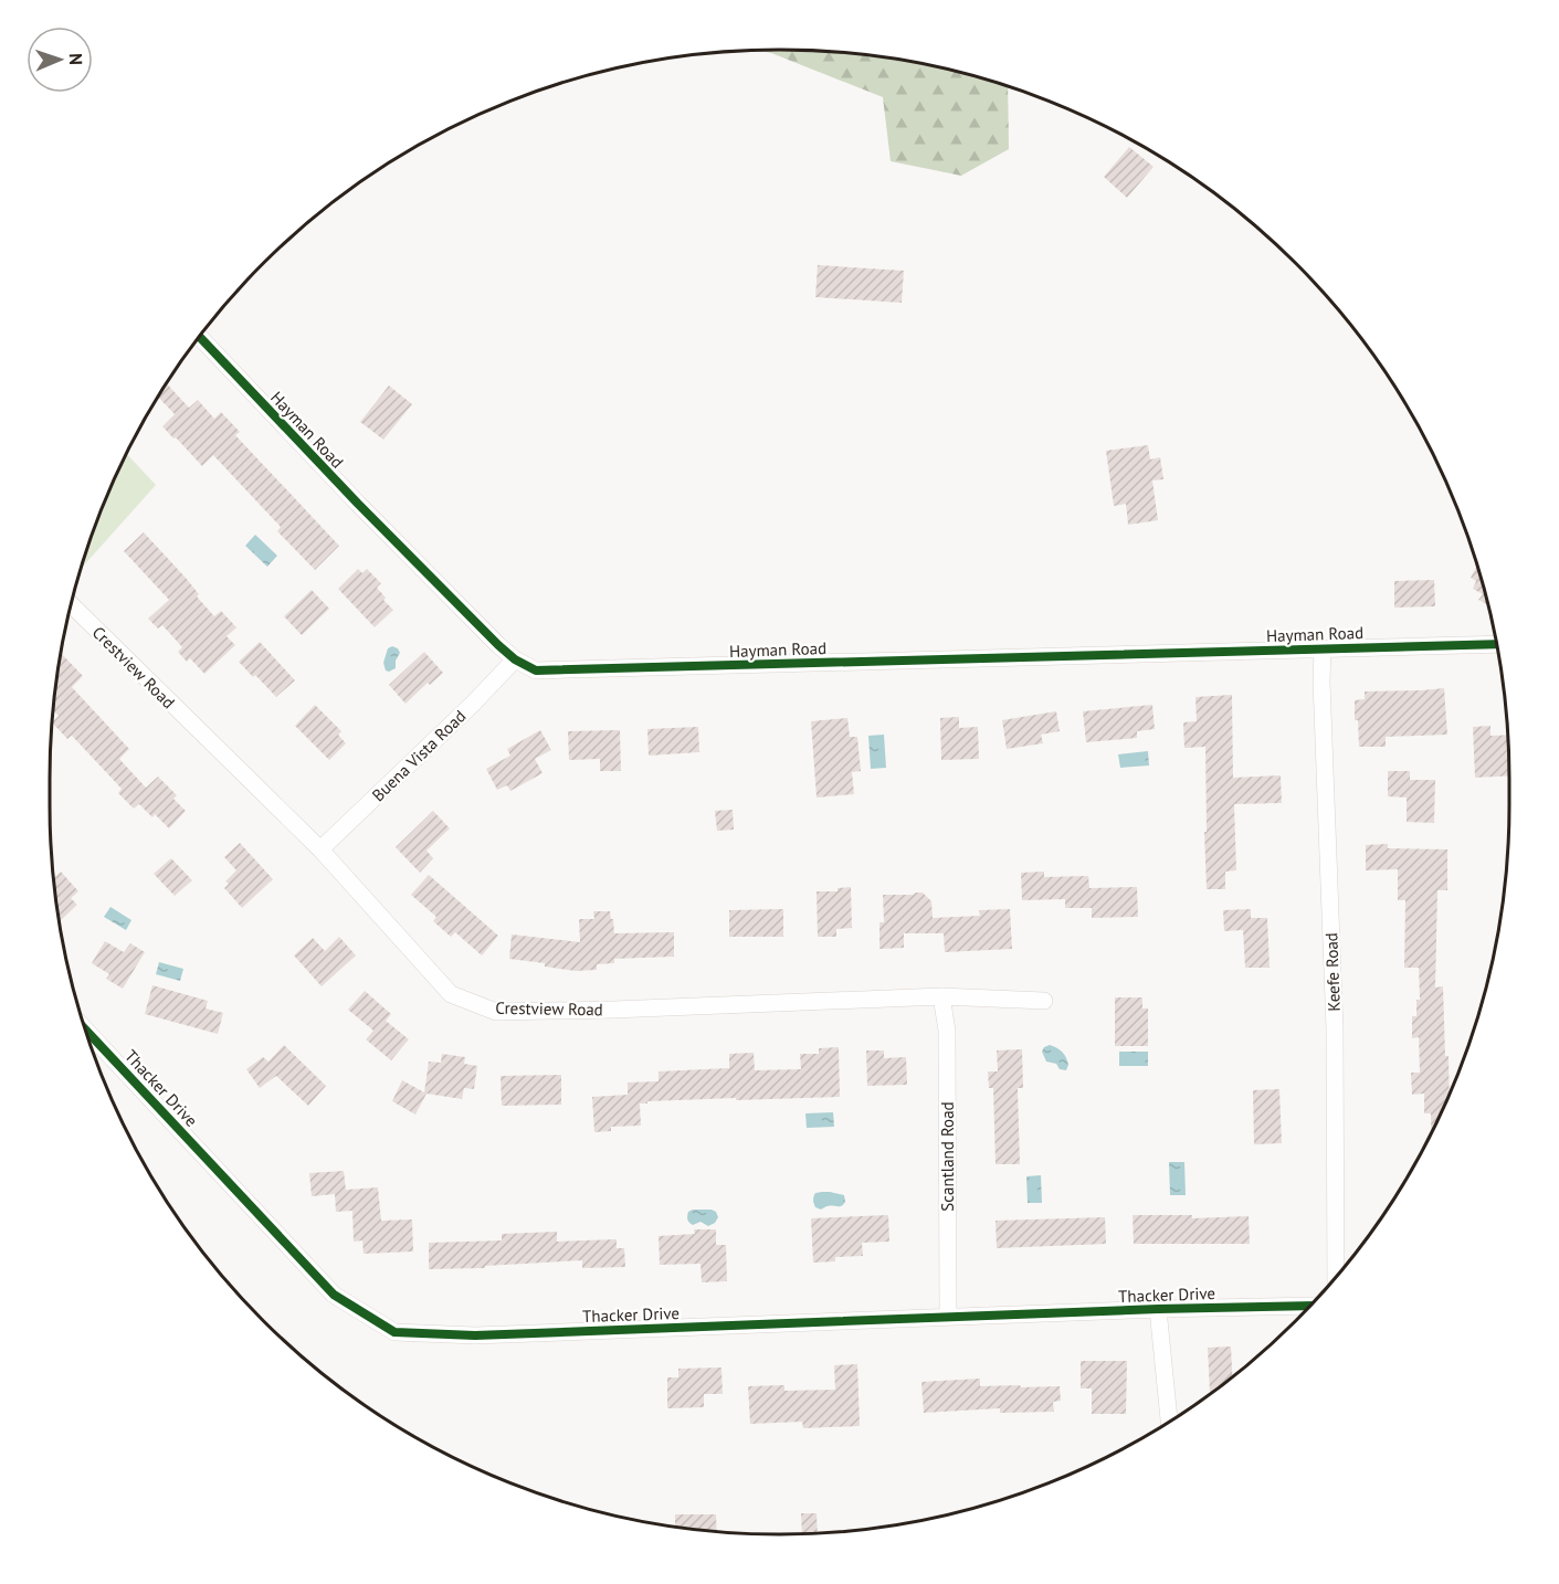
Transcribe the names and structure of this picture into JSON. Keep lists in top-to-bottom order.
{
  "streets": {
    "street": [
      "Hayman Road",
      "Crestview Road",
      "Buena Vista Road",
      "Keefe Road",
      "Thacker Drive",
      "Scantland Road"
    ]
  },
  "crossings": [
    ["Hayman Road", "Buena Vista Road"],
    ["Hayman Road", "Keefe Road"],
    ["Crestview Road", "Buena Vista Road"],
    ["Crestview Road", "Scantland Road"],
    ["Thacker Drive", "Scantland Road"]
  ],
  "north": "right"
}
